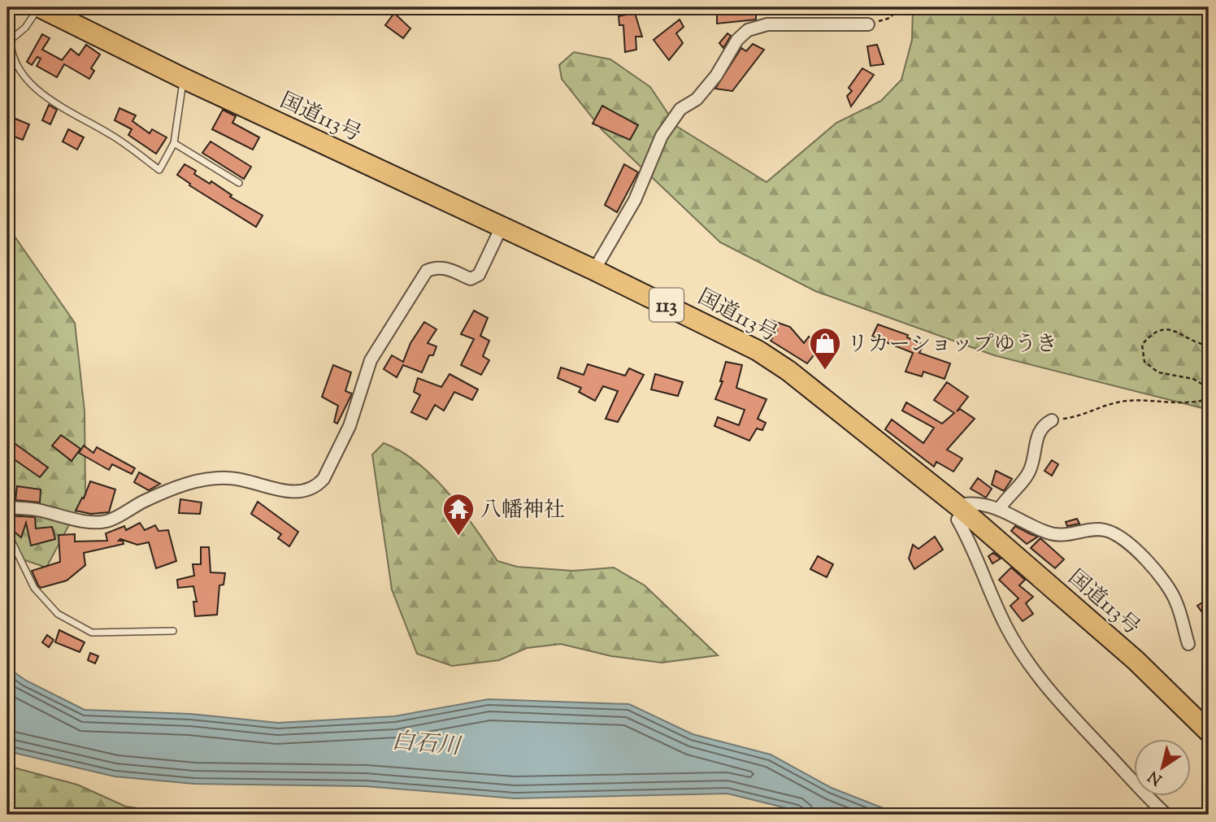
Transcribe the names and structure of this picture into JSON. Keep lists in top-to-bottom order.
{
  "streets": {
    "highway": ["国道113号", "113"]
  },
  "water": ["白石川"],
  "places": {
    "shop": ["リカーショップゆうき"],
    "temple": ["八幡神社"]
  },
  "north": "bottom left"
}
